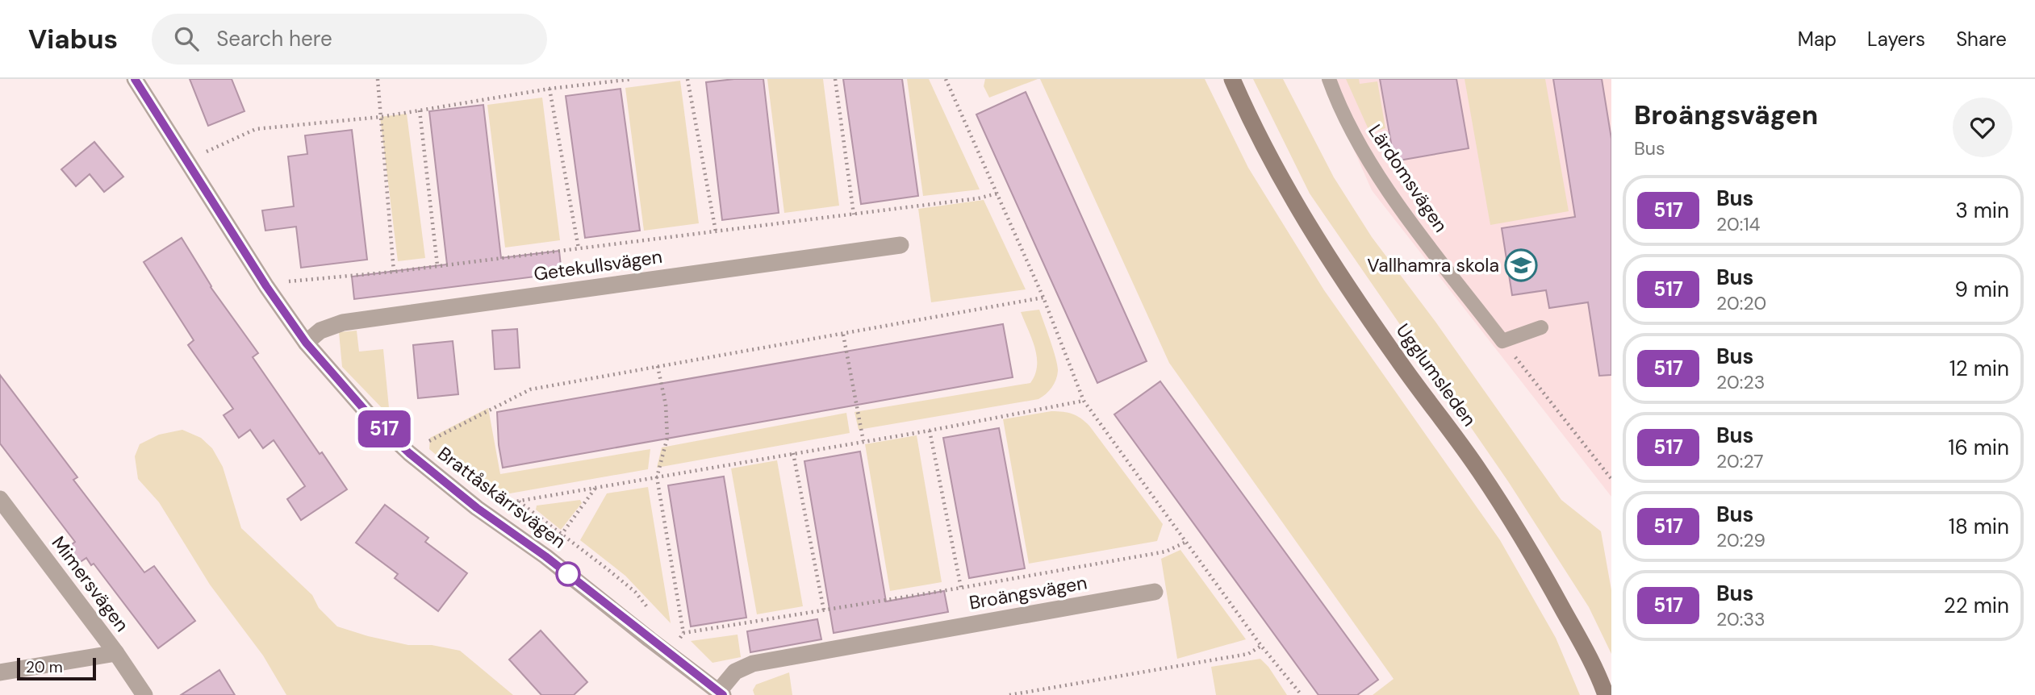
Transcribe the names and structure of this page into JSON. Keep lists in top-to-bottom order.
{
  "streets": {
    "street": [
      "Getekullsvägen",
      "Ugglumsleden",
      "Brattåskärrsvägen",
      "Mimersvägen",
      "Broängsvägen"
    ],
    "lane": ["Lärdomsvägen"]
  },
  "crossings": [
    ["Getekullsvägen", "Brattåskärrsvägen"],
    ["Brattåskärrsvägen", "Broängsvägen"]
  ],
  "places": {
    "school or university": ["Vallhamra skola"]
  },
  "lines": ["bus line 517"],
  "scale_bar": "20 m",
  "page": {
    "header": "Viabus",
    "search": "Search here",
    "nav": ["Map", "Layers", "Share"],
    "on_map": "517",
    "heading": ["Broängsvägen", "Bus"],
    "list": [
      {
        "mark": "517",
        "name": "Bus",
        "note": "20:14",
        "value": "3 min"
      },
      {
        "mark": "517",
        "name": "Bus",
        "note": "20:20",
        "value": "9 min"
      },
      {
        "mark": "517",
        "name": "Bus",
        "note": "20:23",
        "value": "12 min"
      },
      {
        "mark": "517",
        "name": "Bus",
        "note": "20:27",
        "value": "16 min"
      },
      {
        "mark": "517",
        "name": "Bus",
        "note": "20:29",
        "value": "18 min"
      },
      {
        "mark": "517",
        "name": "Bus",
        "note": "20:33",
        "value": "22 min"
      }
    ],
    "scale": "20 m"
  }
}
